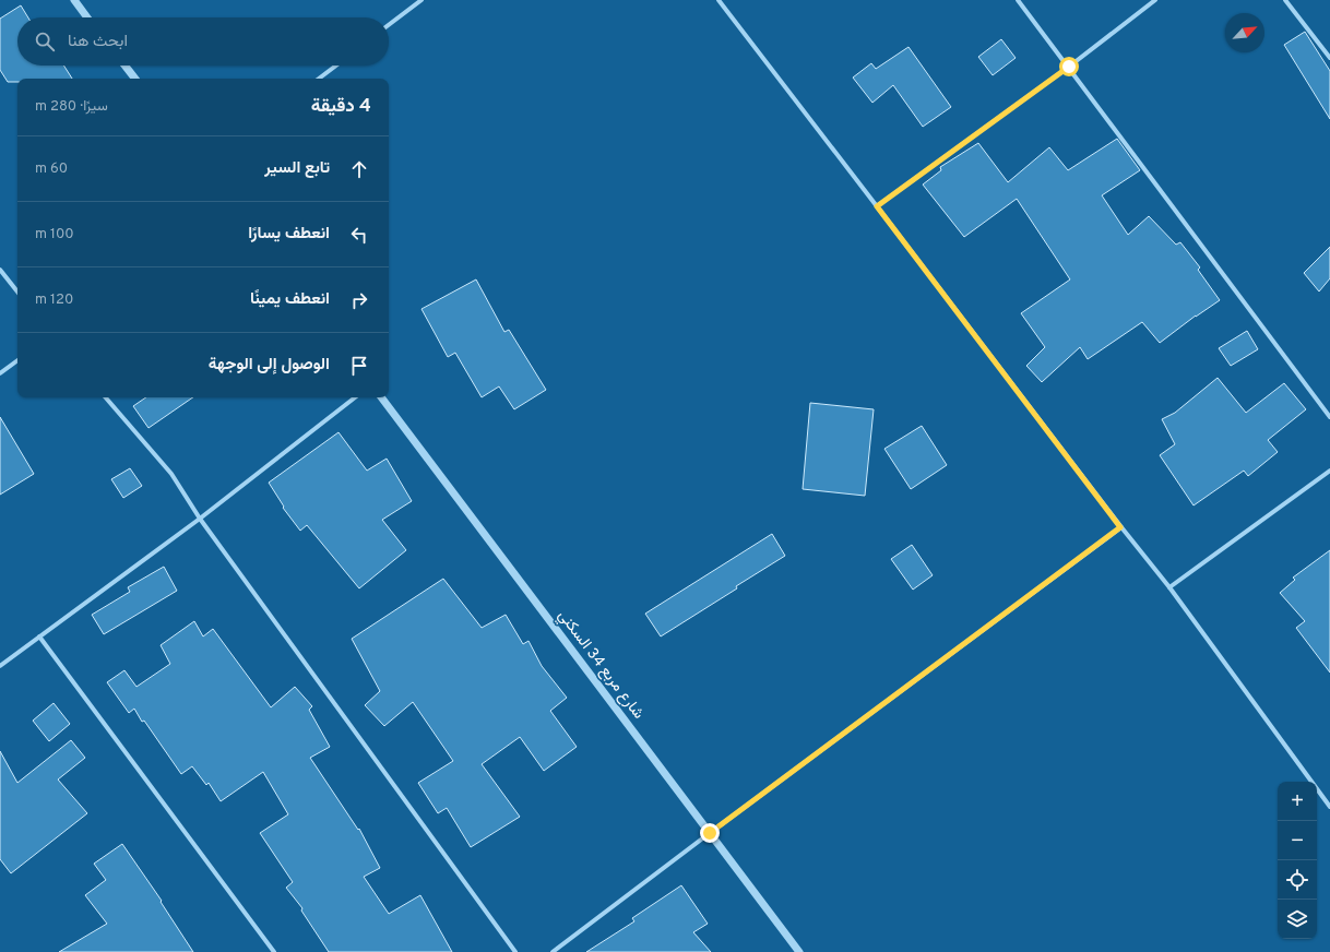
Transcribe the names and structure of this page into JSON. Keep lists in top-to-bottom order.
{
  "streets": {
    "street": ["شارع مربع 34 السكني"]
  },
  "north": "top right",
  "page": {
    "search": "ابحث هنا",
    "heading": ["4 دقيقة", "سيرًا · 280 m"],
    "list": [
      ["تابع السير", "60 m"],
      ["انعطف يسارًا", "100 m"],
      ["انعطف يمينًا", "120 m"],
      "الوصول إلى الوجهة"
    ],
    "map_buttons": ["+", "−"]
  }
}
